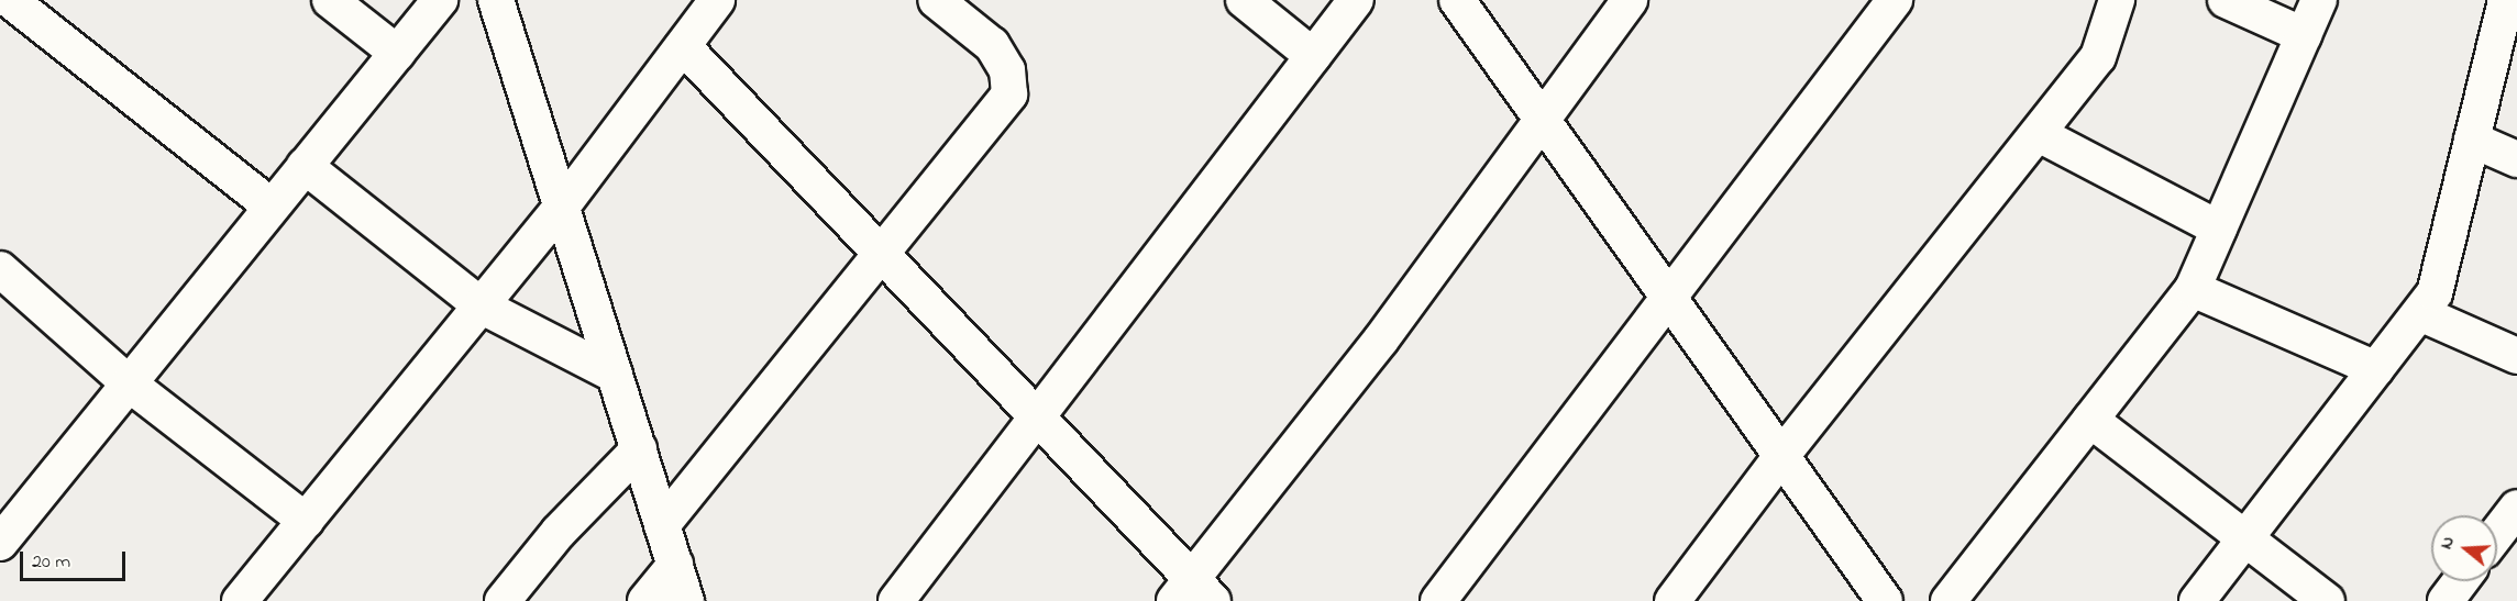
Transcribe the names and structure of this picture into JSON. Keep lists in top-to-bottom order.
{
  "scale_bar": "20 m",
  "north": "left"
}
